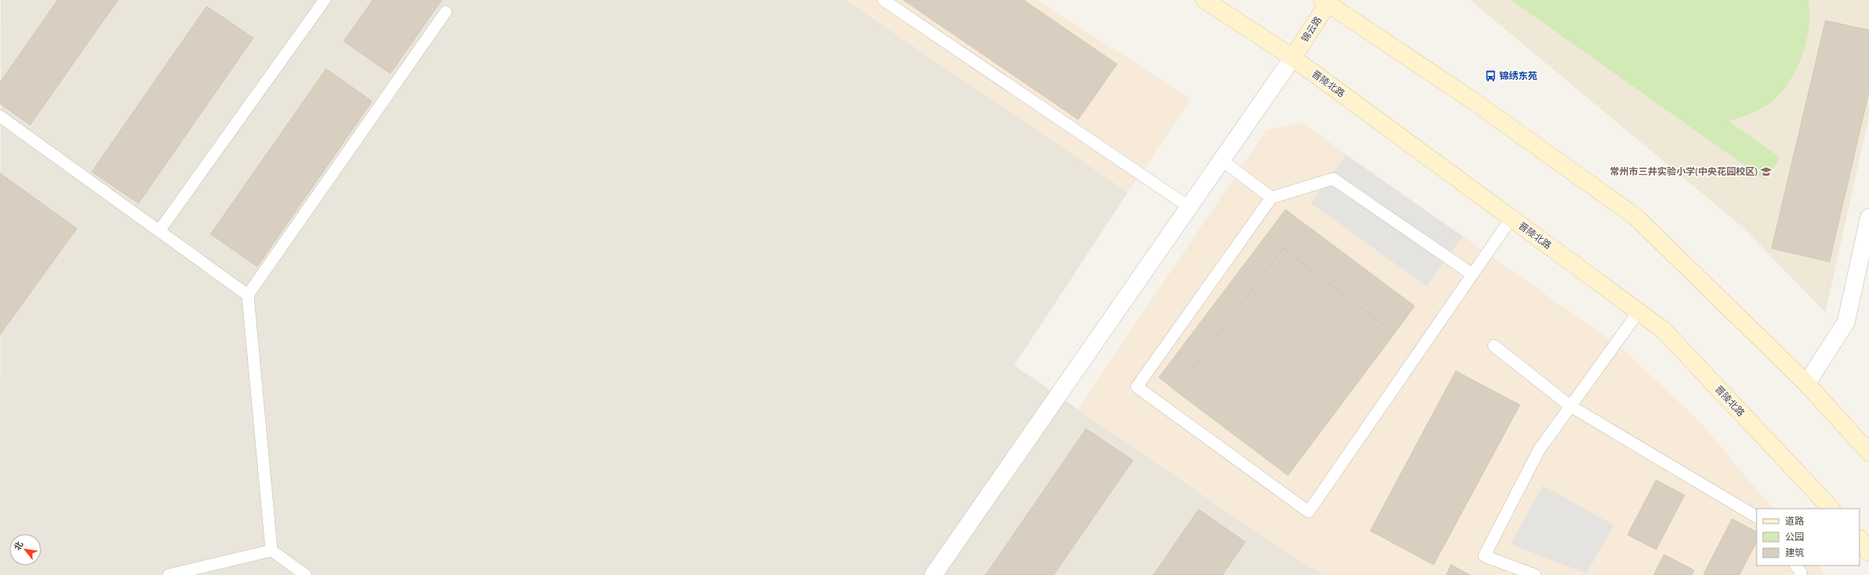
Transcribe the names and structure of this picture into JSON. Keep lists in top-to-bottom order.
{
  "streets": {
    "main road": ["锦云路", "晋陵北路"]
  },
  "crossings": [
    ["锦云路", "晋陵北路"]
  ],
  "places": {
    "bus stop": ["锦绣东苑"],
    "school or university": ["常州市三井实验小学(中央花园校区)"]
  },
  "legend": ["道路", "公园", "建筑"],
  "north": "top left"
}
